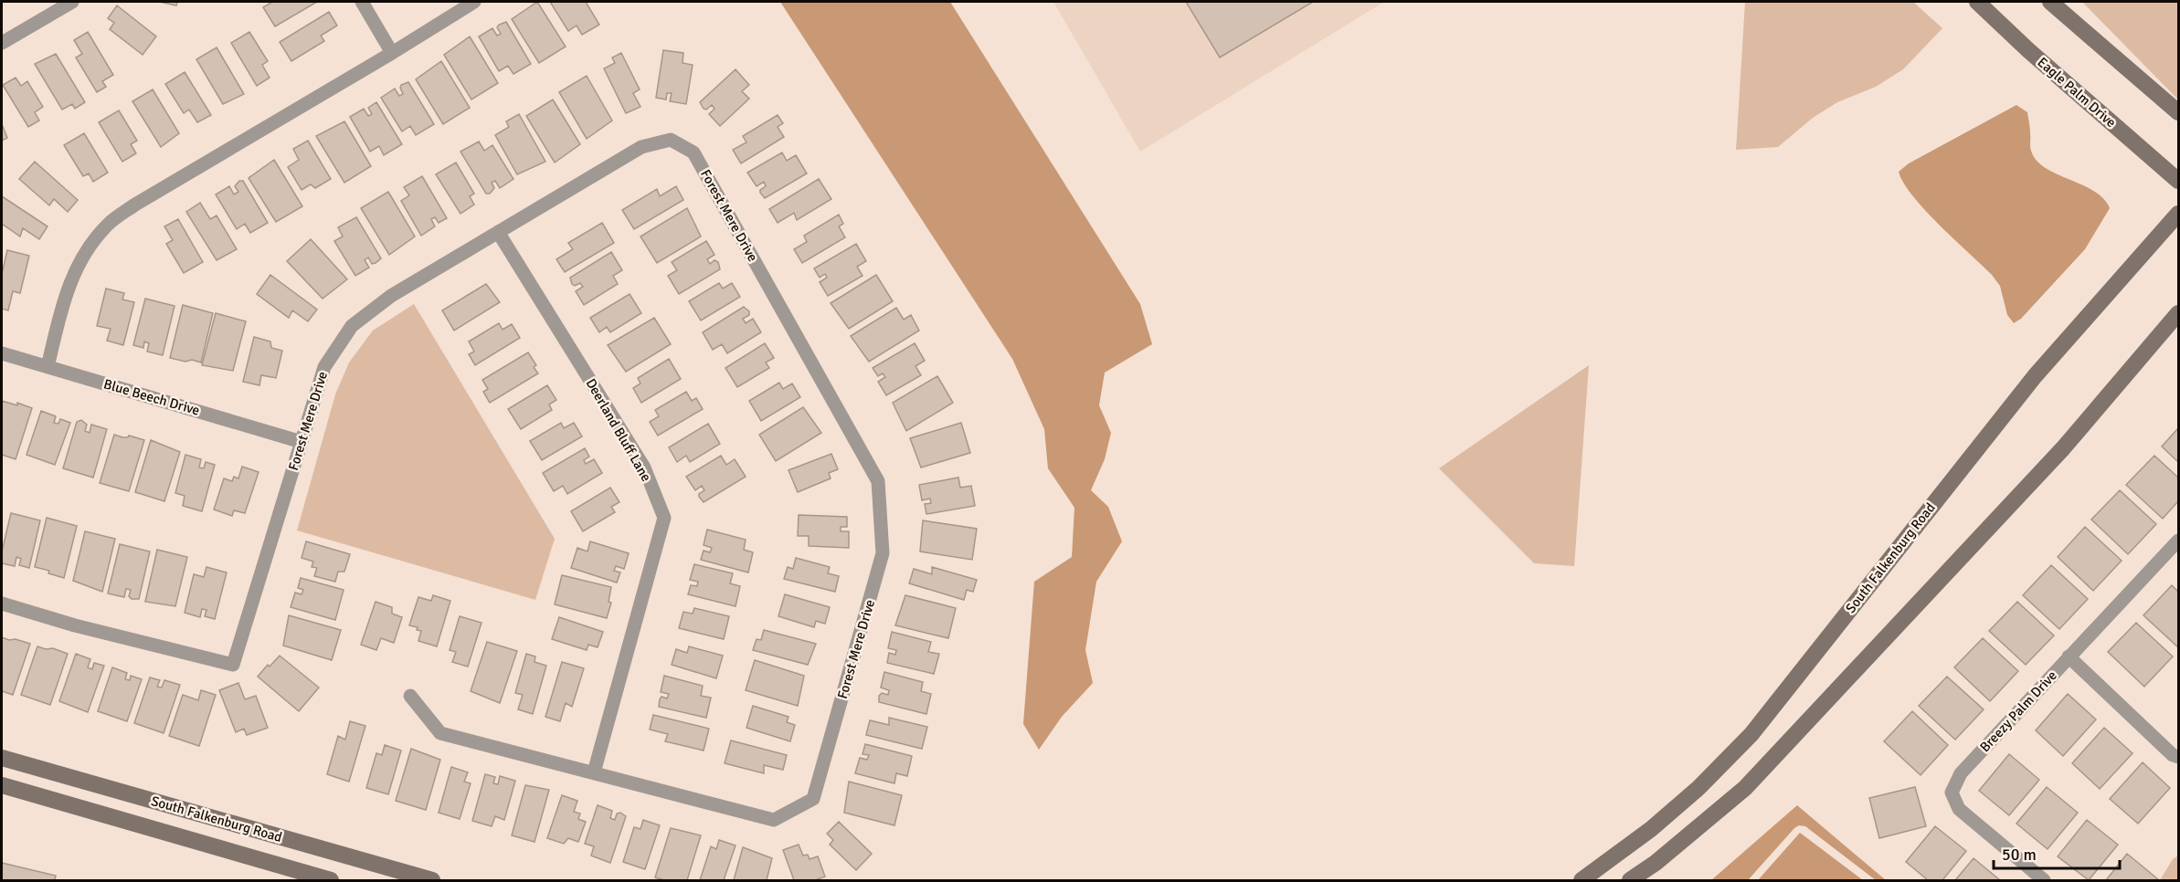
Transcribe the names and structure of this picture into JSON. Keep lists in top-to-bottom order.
{
  "streets": {
    "street": [
      "Eagle Palm Drive",
      "Forest Mere Drive",
      "Blue Beech Drive",
      "Deerland Bluff Lane",
      "South Falkenburg Road",
      "Breezy Palm Drive"
    ]
  },
  "crossings": [
    ["Forest Mere Drive", "Blue Beech Drive"],
    ["Forest Mere Drive", "Deerland Bluff Lane"]
  ],
  "scale_bar": "50 m"
}
